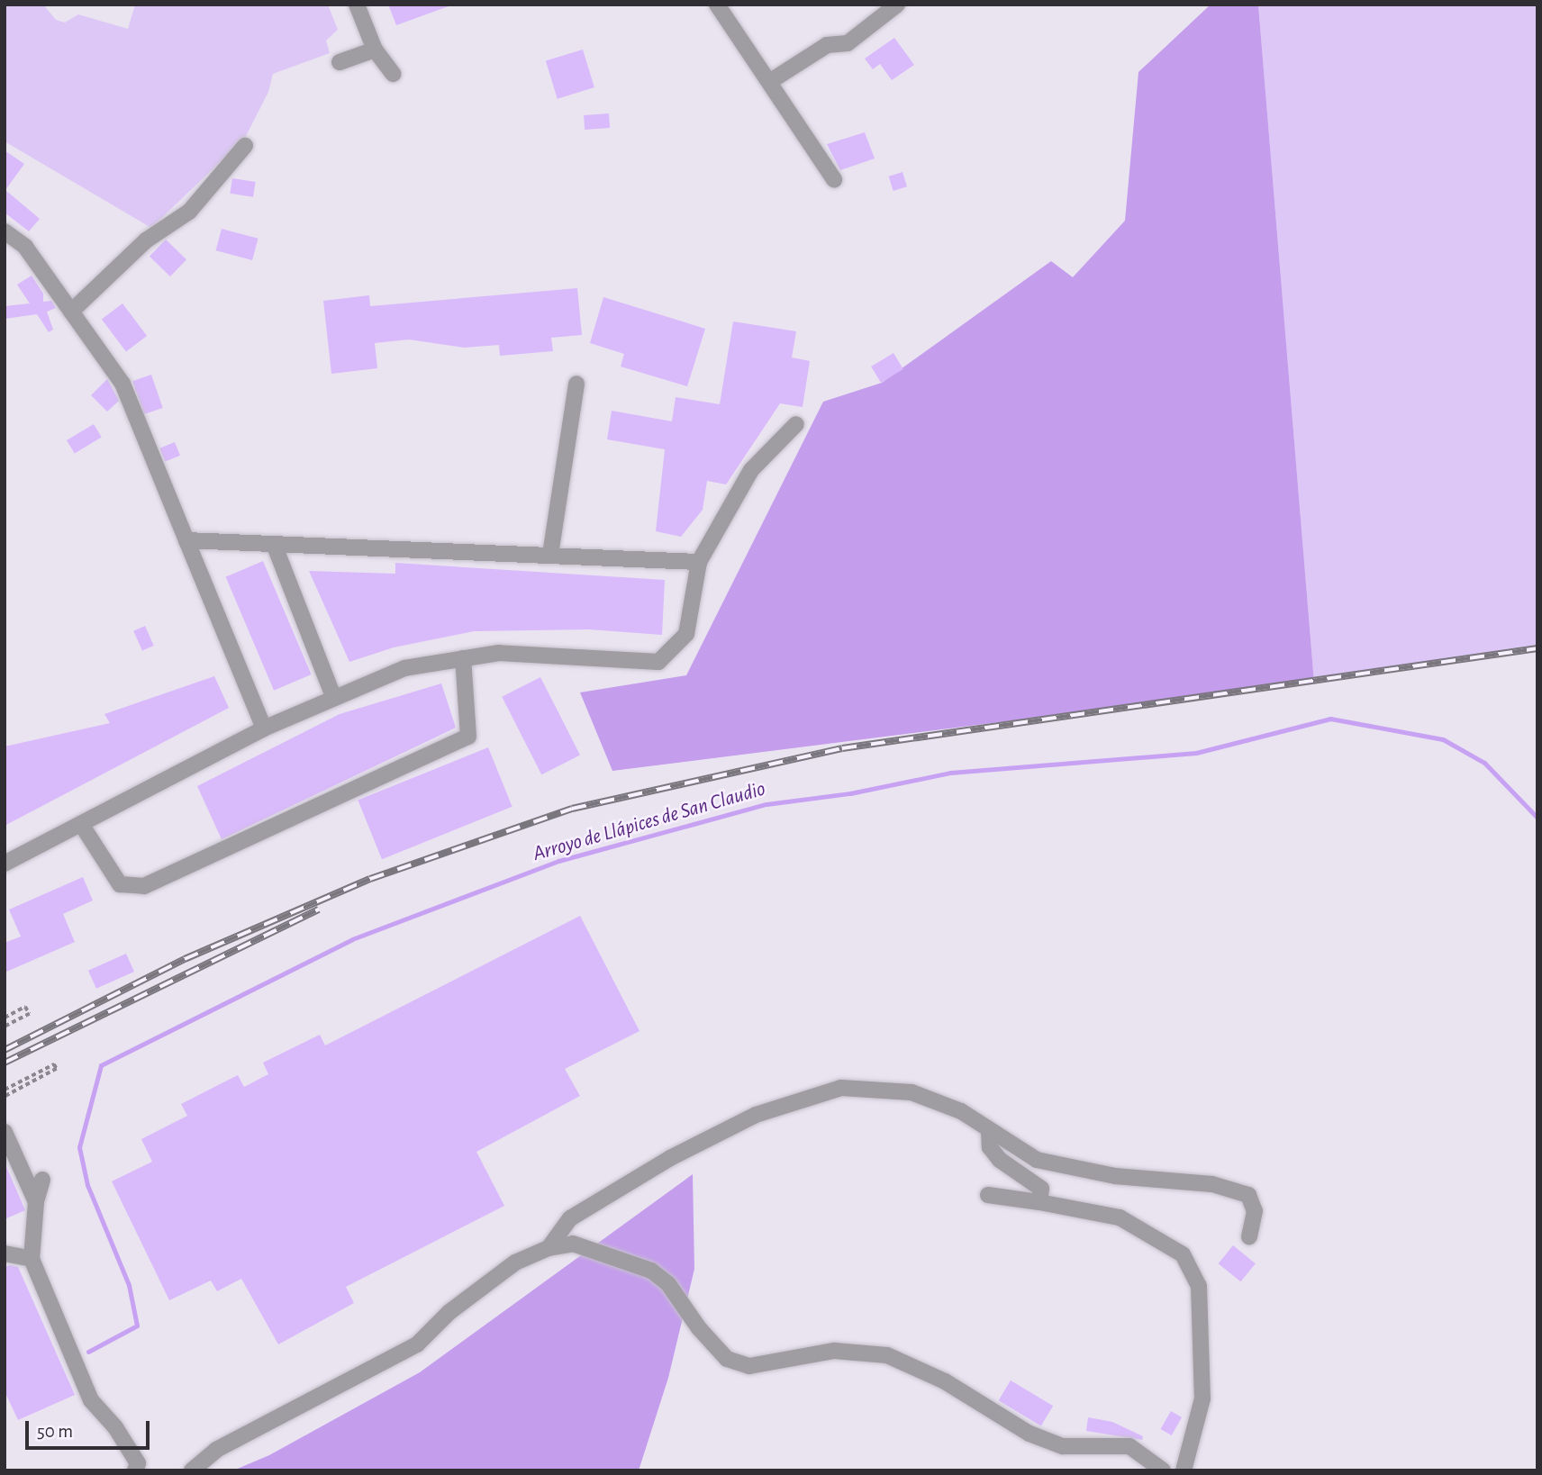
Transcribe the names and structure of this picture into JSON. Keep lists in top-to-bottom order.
{
  "water": ["Arroyo de Llápices de San Claudio"],
  "scale_bar": "50 m"
}
